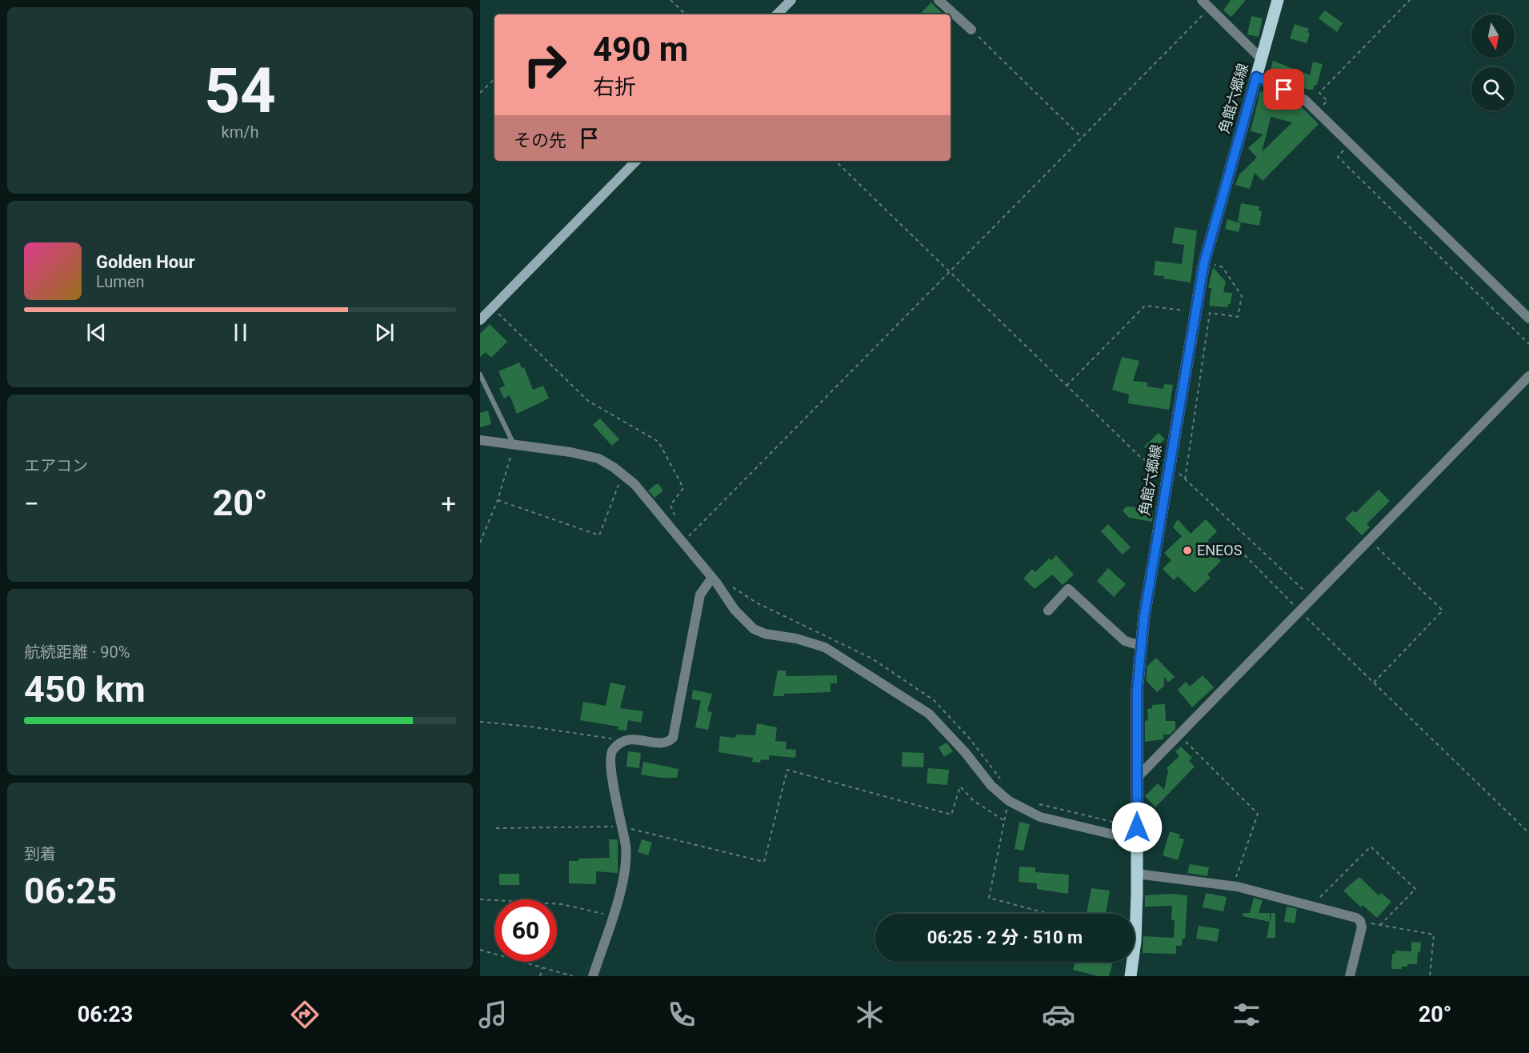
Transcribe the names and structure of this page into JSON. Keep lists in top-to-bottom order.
{
  "streets": {
    "main road": ["角館六郷線"]
  },
  "places": ["ENEOS"],
  "north": "bottom",
  "page": {
    "tile": [
      ["54", "km/h"],
      "エアコン",
      ["航続距離 · 90%", "450 km"],
      ["到着", "06:25"]
    ],
    "turn": ["490 m", "右折"],
    "then": "その先",
    "song": ["Golden Hour", "Lumen"],
    "heat": ["−", "20°", "+"],
    "limit": "60",
    "trip": "06:25 · 2 分 · 510 m",
    "tabs": ["06:23", "20°"]
  }
}
